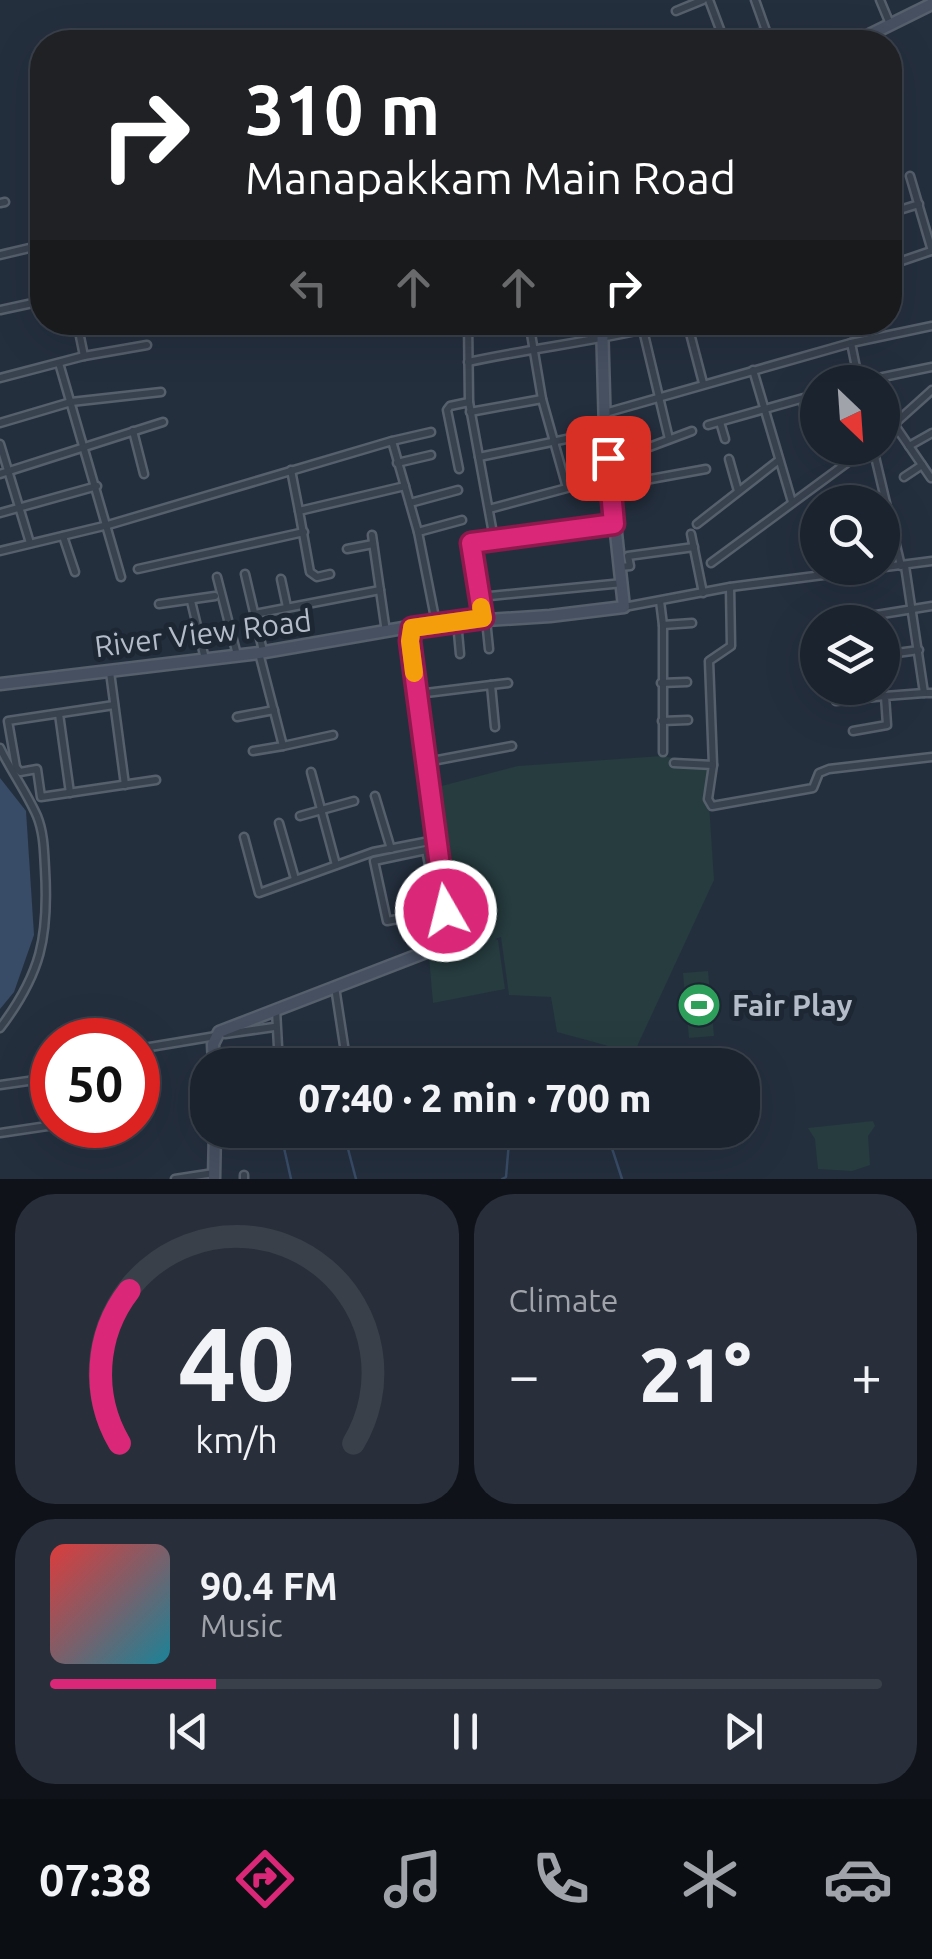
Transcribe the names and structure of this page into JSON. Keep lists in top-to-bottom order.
{
  "streets": {
    "main road": ["River View Road"]
  },
  "places": {
    "sports": ["Fair Play"]
  },
  "north": "bottom right",
  "page": {
    "turn": ["310 m", "Manapakkam Main Road"],
    "limit": "50",
    "trip": "07:40 · 2 min · 700 m",
    "tile": "Climate",
    "heat": ["−", "21°", "+"],
    "song": ["90.4 FM", "Music"],
    "tabs": "07:38",
    "gauge": ["40", "km/h"]
  }
}
